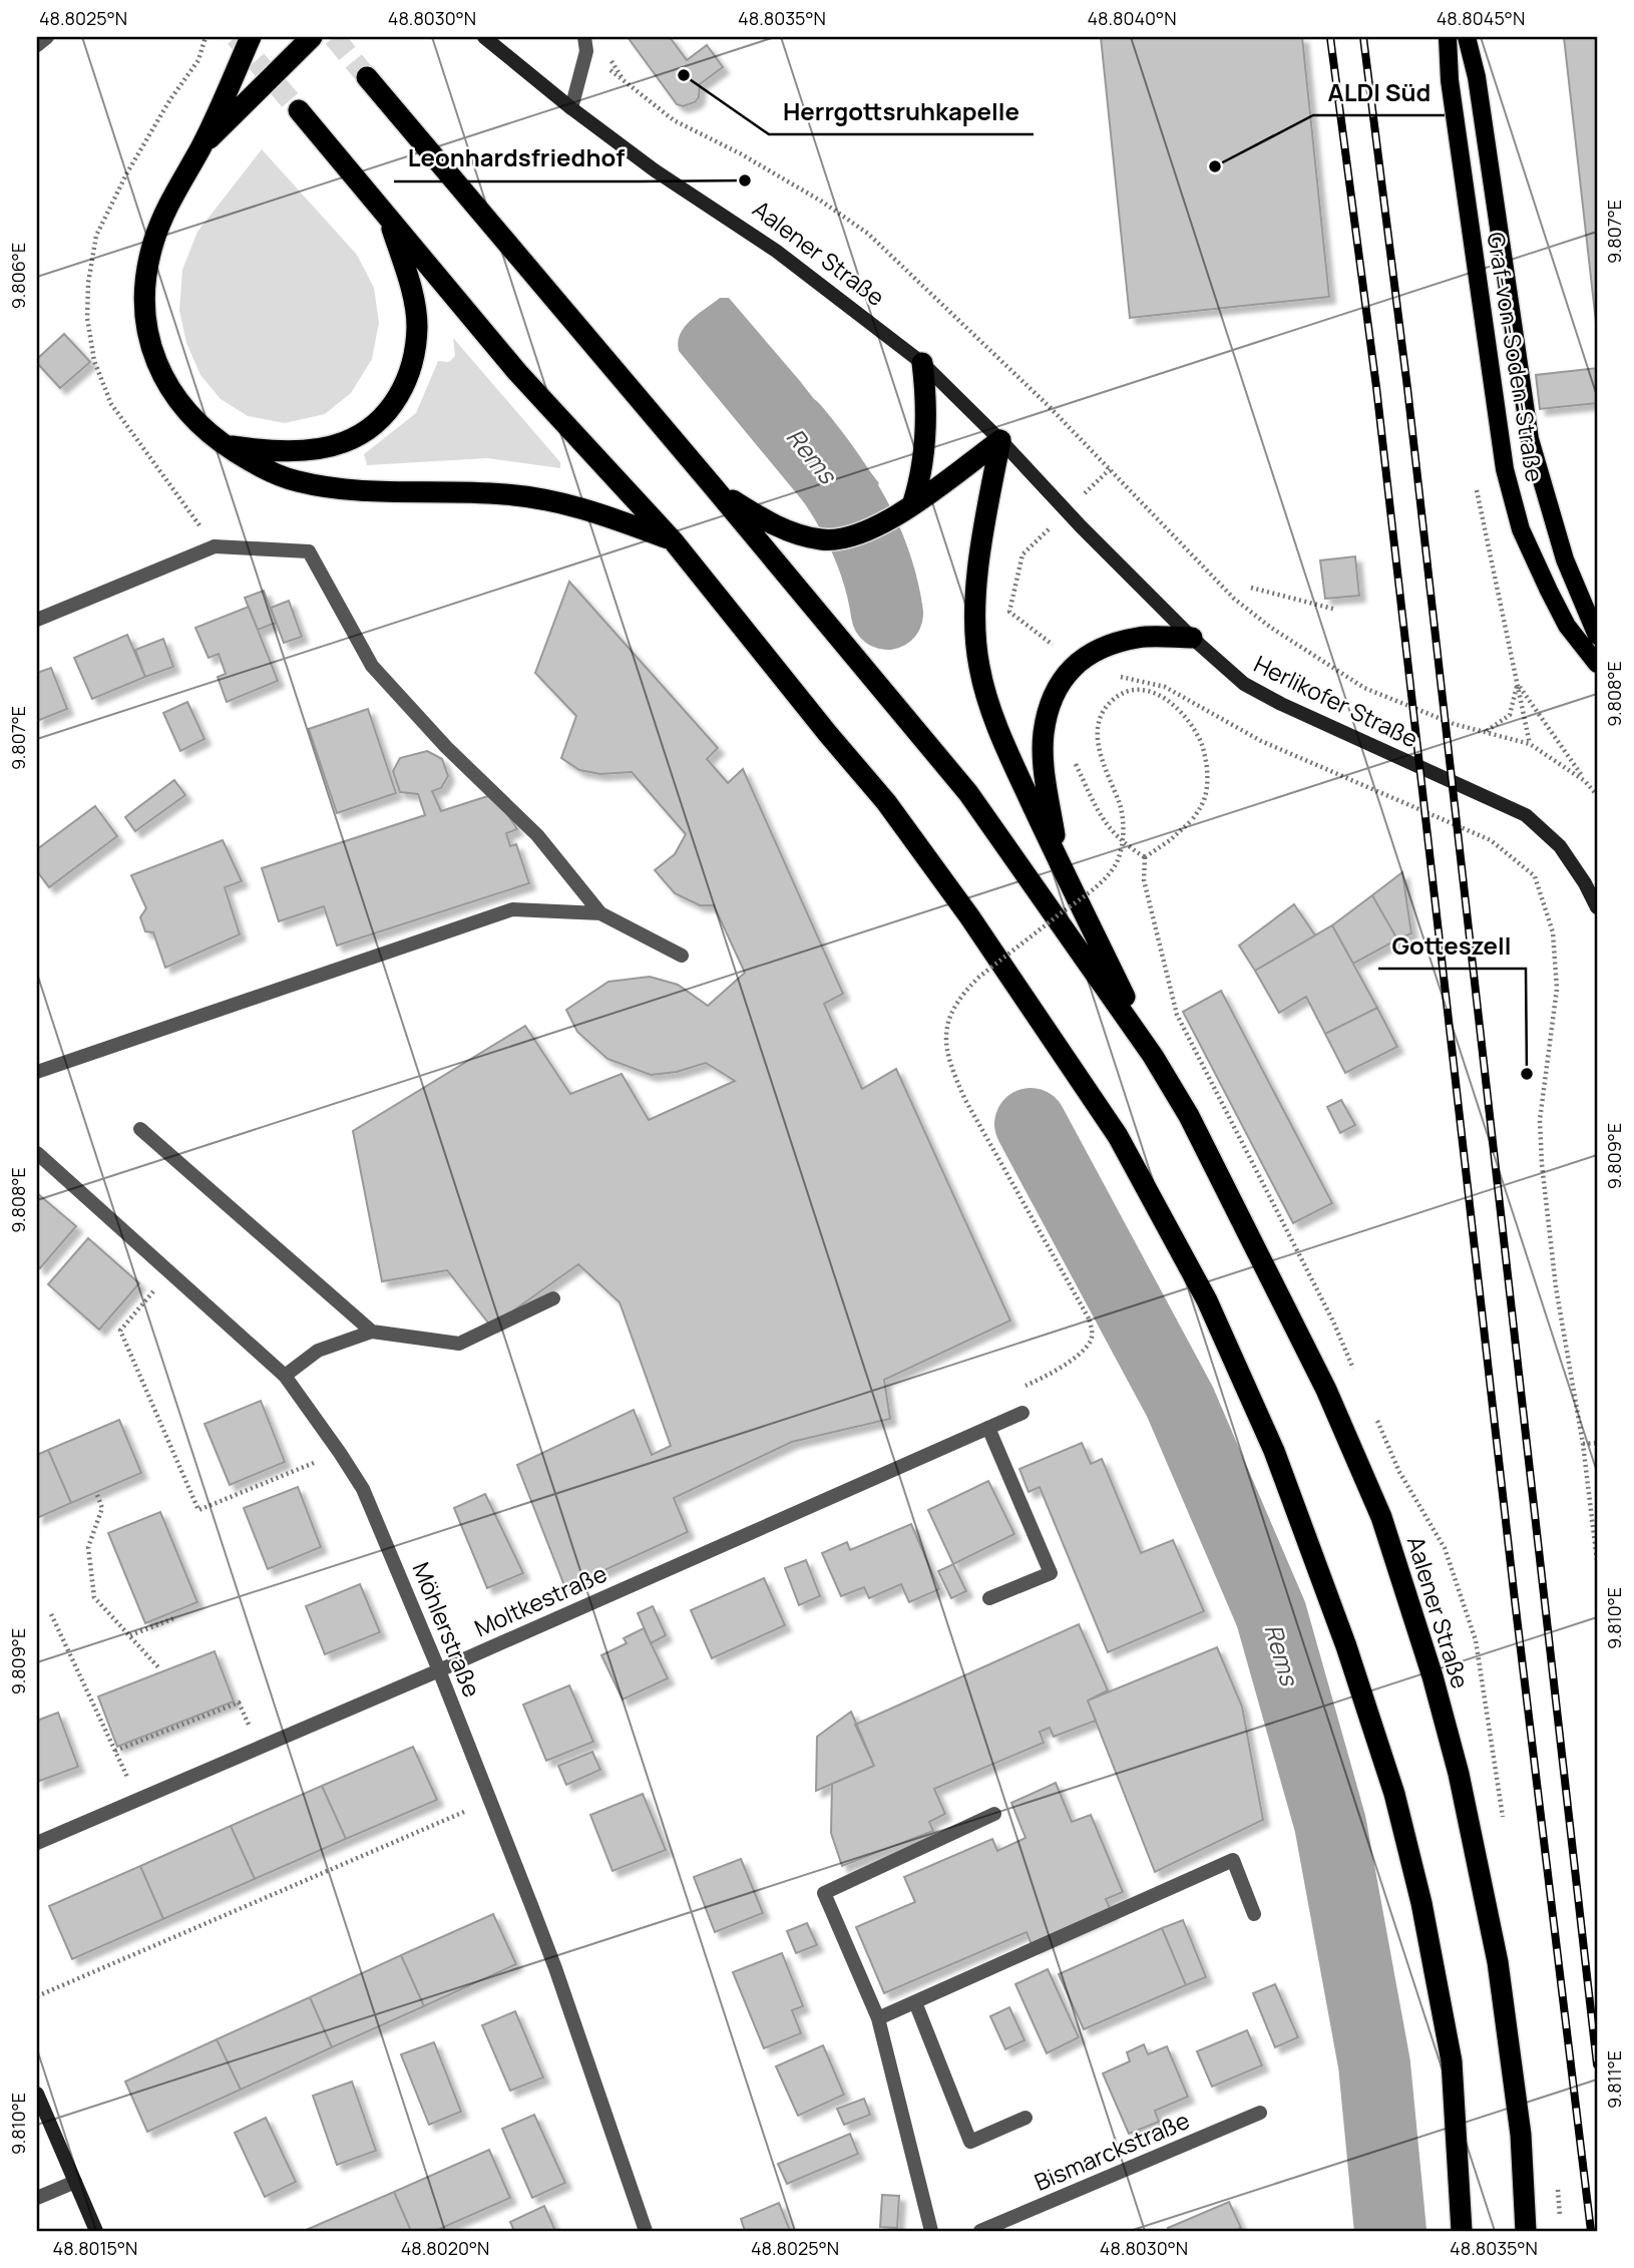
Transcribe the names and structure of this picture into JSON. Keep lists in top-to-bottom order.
{
  "streets": {
    "highway": ["Aalener Straße"],
    "main road": ["Graf-von-Soden-Straße", "Herlikofer Straße"],
    "street": ["Moltkestraße", "Möhlerstraße", "Bismarckstraße"]
  },
  "crossings": [
    ["Aalener Straße", "Herlikofer Straße"],
    ["Moltkestraße", "Möhlerstraße"]
  ],
  "water": ["Rems"],
  "places": [
    "Herrgottsruhkapelle",
    "ALDI Süd",
    "Leonhardsfriedhof",
    "Gotteszell"
  ],
  "coordinates": [
    "48.8025°N",
    "48.8030°N",
    "48.8035°N",
    "48.8040°N",
    "48.8045°N",
    "9.807°E",
    "9.806°E",
    "9.808°E",
    "9.809°E",
    "9.810°E",
    "9.811°E",
    "48.8015°N",
    "48.8020°N"
  ]
}
